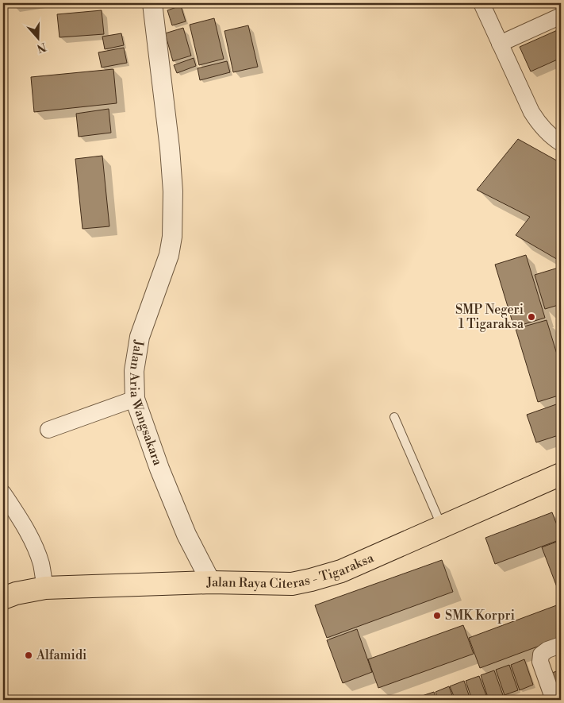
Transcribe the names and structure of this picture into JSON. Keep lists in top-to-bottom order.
{
  "streets": {
    "main road": ["Jalan Raya Citeras - Tigaraksa"],
    "street": ["Jalan Aria Wangsakara"]
  },
  "crossings": [
    ["Jalan Aria Wangsakara", "Jalan Raya Citeras - Tigaraksa"]
  ],
  "places": ["SMP Negeri 1 Tigaraksa", "SMK Korpri", "Alfamidi"],
  "north": "bottom"
}
